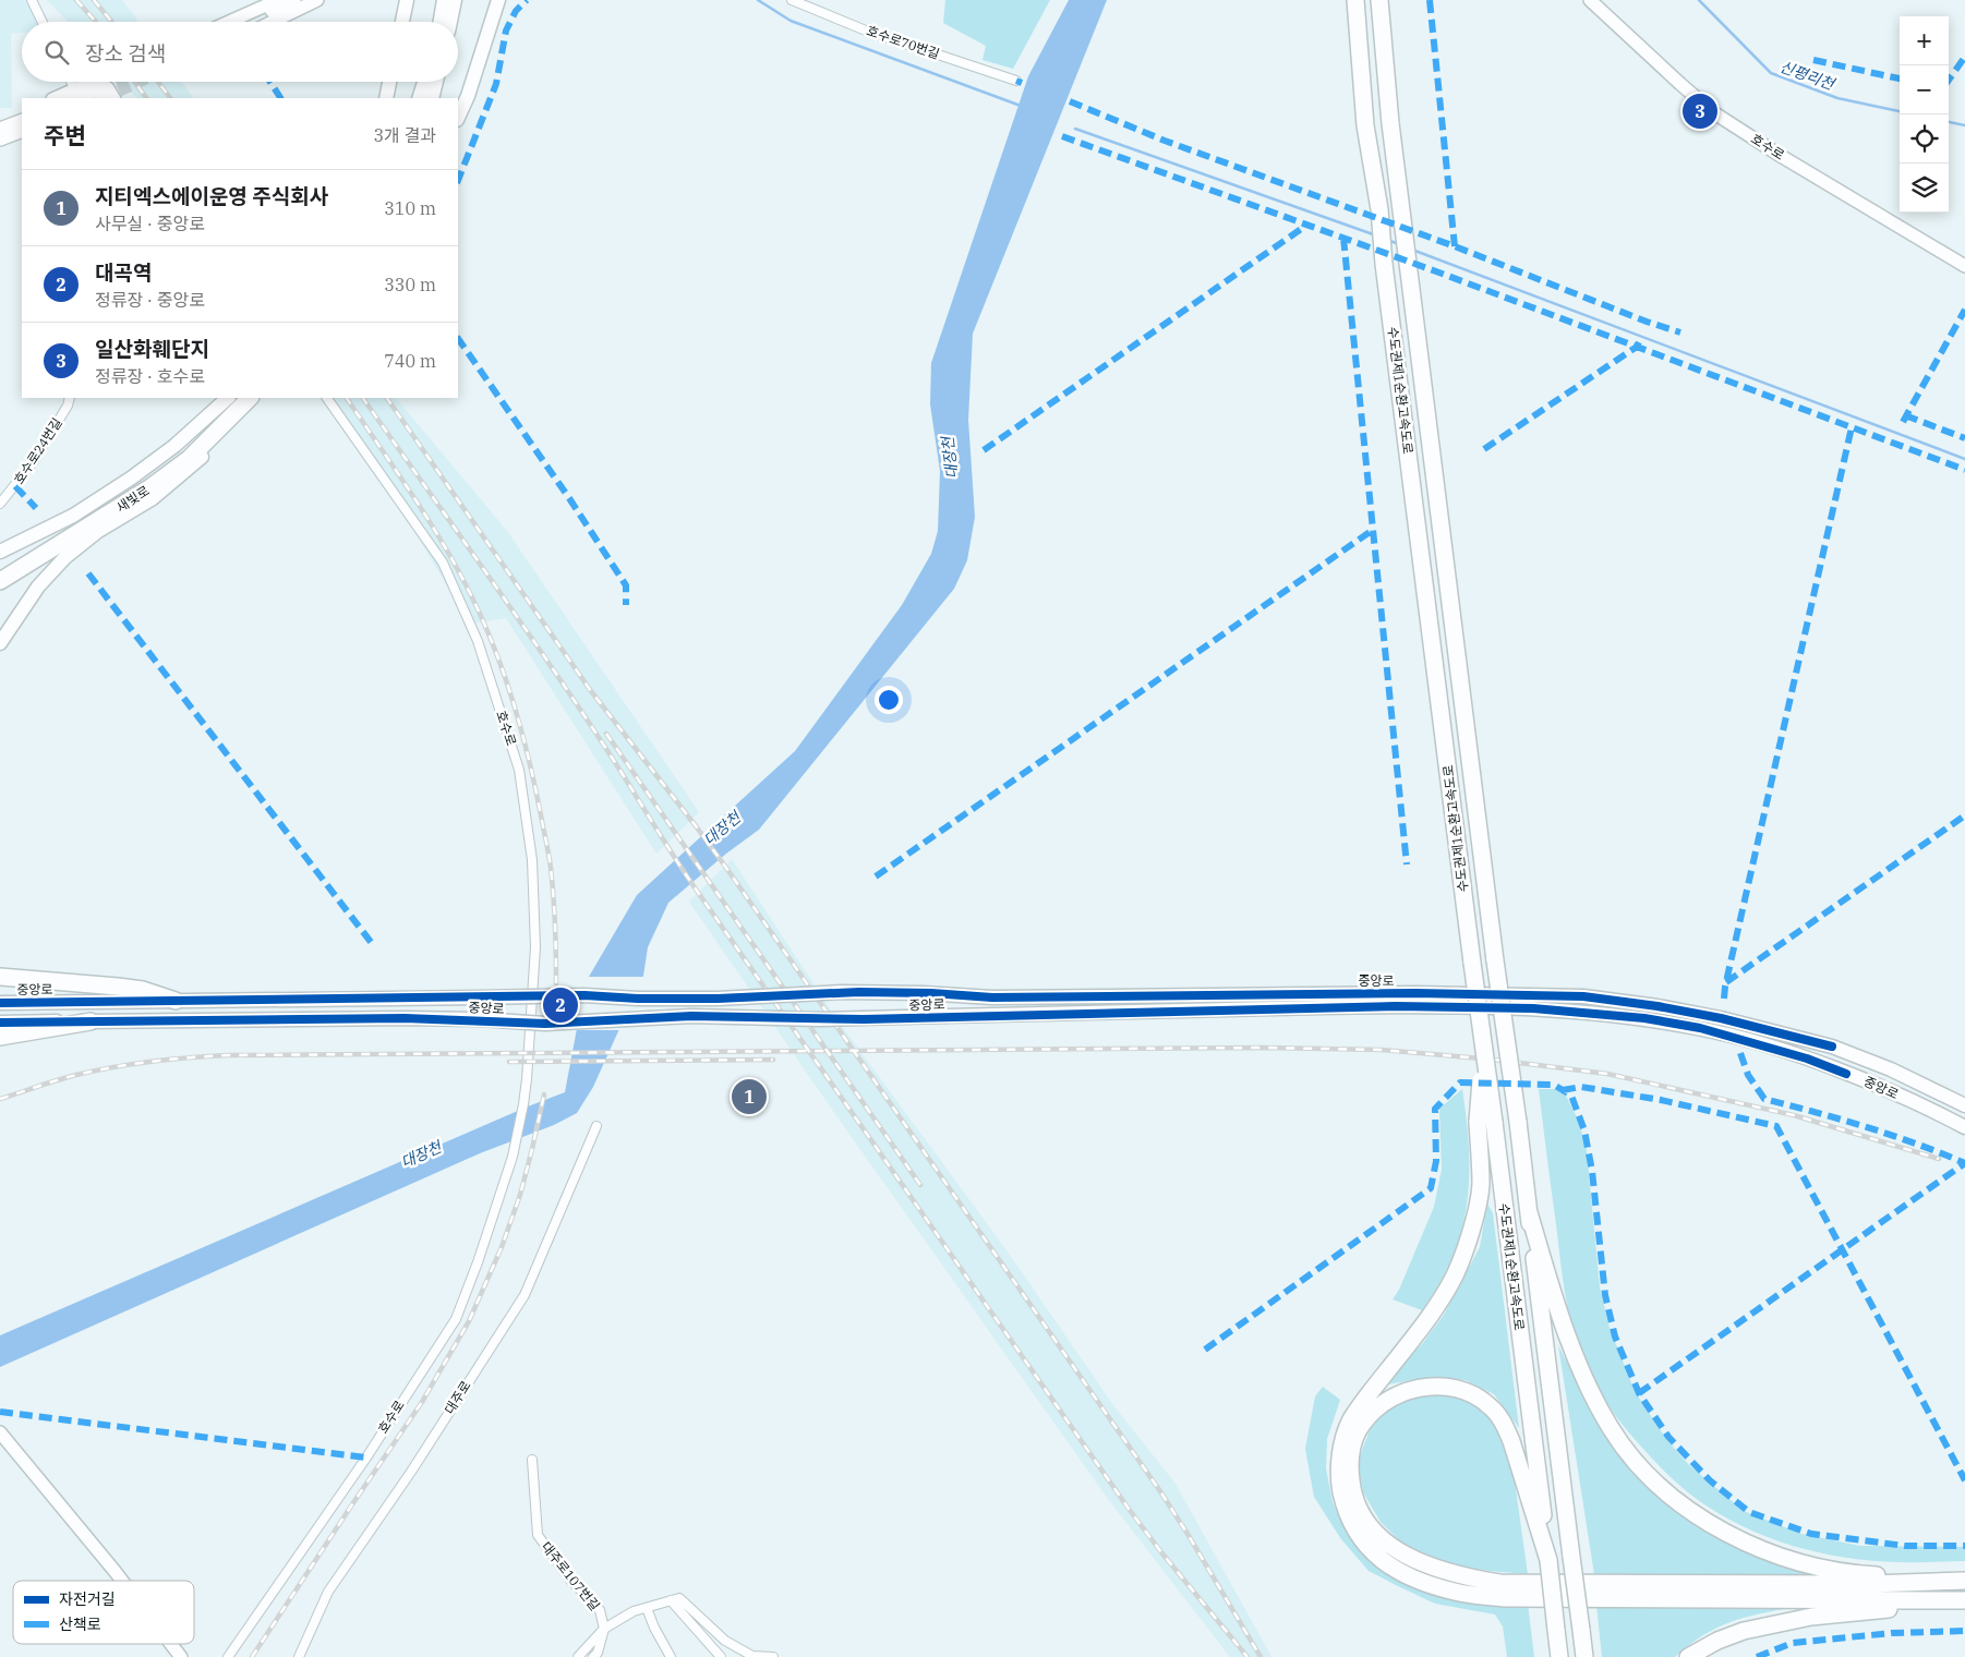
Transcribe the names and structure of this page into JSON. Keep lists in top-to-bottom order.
{
  "streets": {
    "highway": ["수도권제1순환고속도로", "새빛로"],
    "main road": ["호수로", "중앙로"],
    "street": [
      "호수로70번길",
      "호수로24번길",
      "대주로",
      "대주로107번길"
    ]
  },
  "water": ["신평리천", "대장천"],
  "legend": ["자전거길", "산책로"],
  "page": {
    "map_buttons": ["+", "−"],
    "search": "장소 검색",
    "pins": ["3", "2", "1"],
    "heading": ["주변", "3개 결과"],
    "list": [
      {
        "mark": "1",
        "name": "지티엑스에이운영 주식회사",
        "note": "사무실 · 중앙로",
        "value": "310 m"
      },
      {
        "mark": "2",
        "name": "대곡역",
        "note": "정류장 · 중앙로",
        "value": "330 m"
      },
      {
        "mark": "3",
        "name": "일산화훼단지",
        "note": "정류장 · 호수로",
        "value": "740 m"
      }
    ]
  }
}
